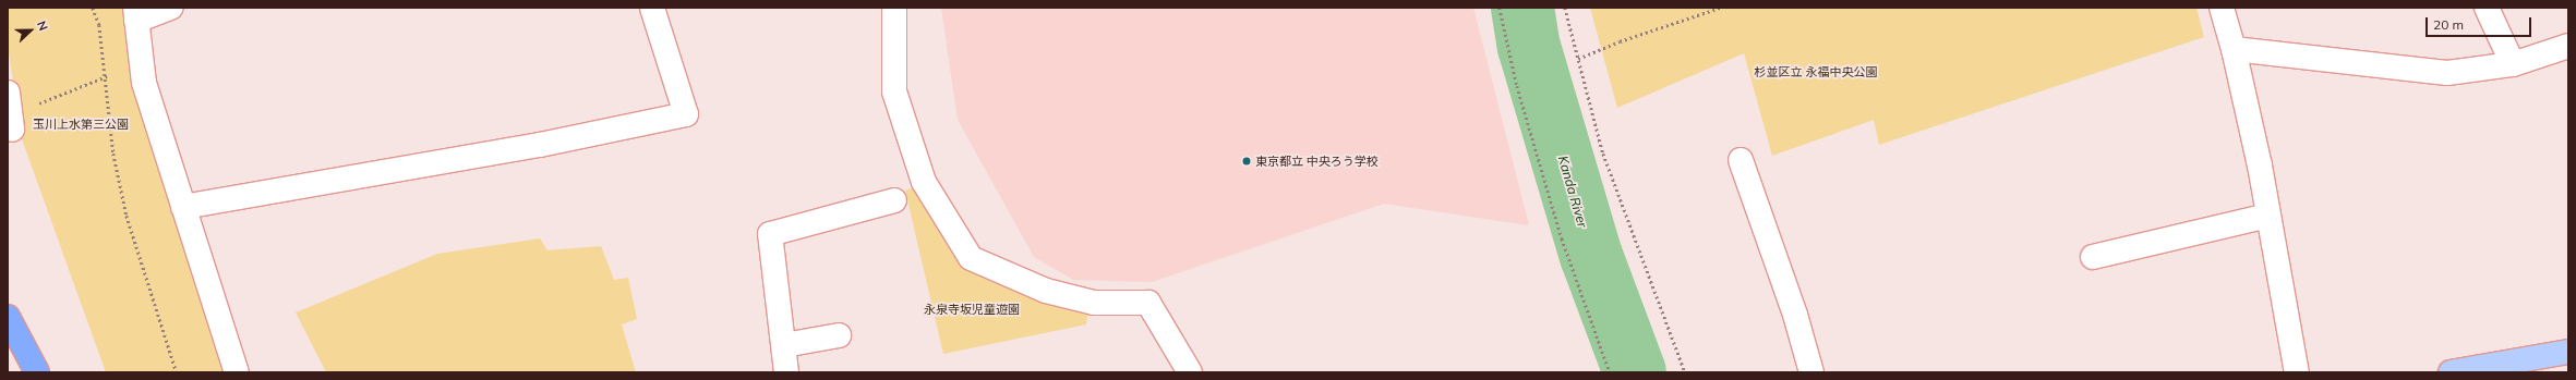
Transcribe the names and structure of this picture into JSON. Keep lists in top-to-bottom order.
{
  "water": ["Kanda River"],
  "parks": ["杉並区立 永福中央公園", "玉川上水第三公園", "永泉寺坂児童遊園"],
  "places": ["東京都立 中央ろう学校"],
  "scale_bar": "20 m",
  "north": "right"
}
